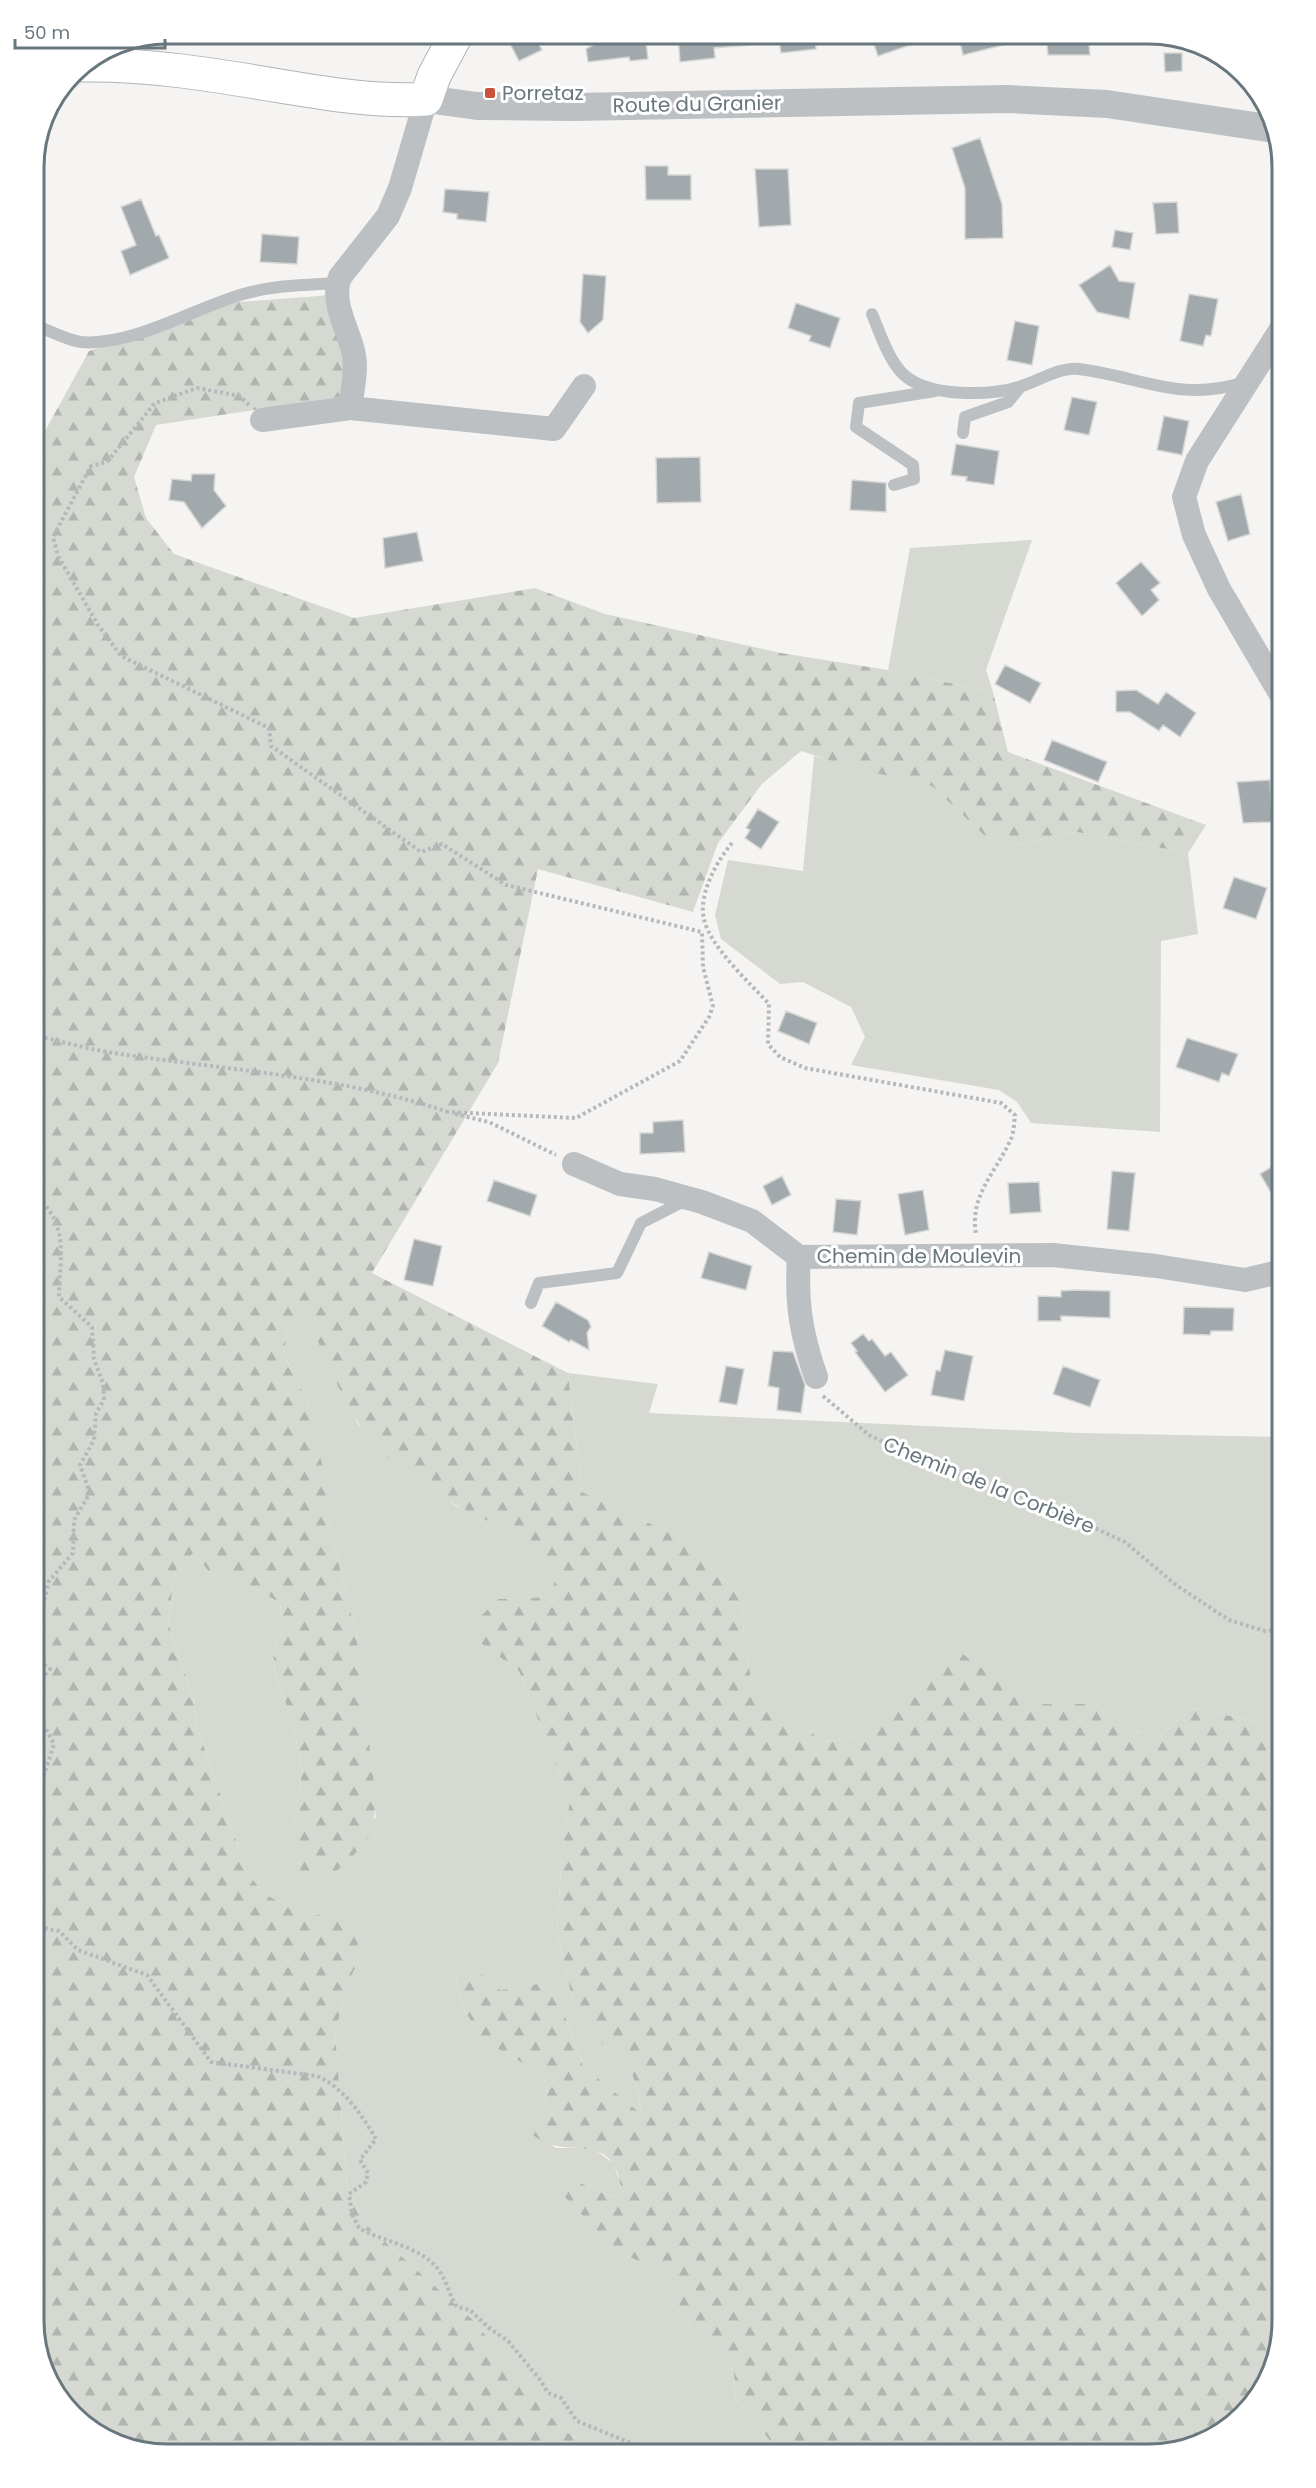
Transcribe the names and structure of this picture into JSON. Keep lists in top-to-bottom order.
{
  "streets": {
    "main road": ["Route du Granier"],
    "street": ["Chemin de Moulevin"],
    "path": ["Chemin de la Corbière"]
  },
  "places": {
    "transit": ["Porretaz"]
  },
  "scale_bar": "50 m"
}
